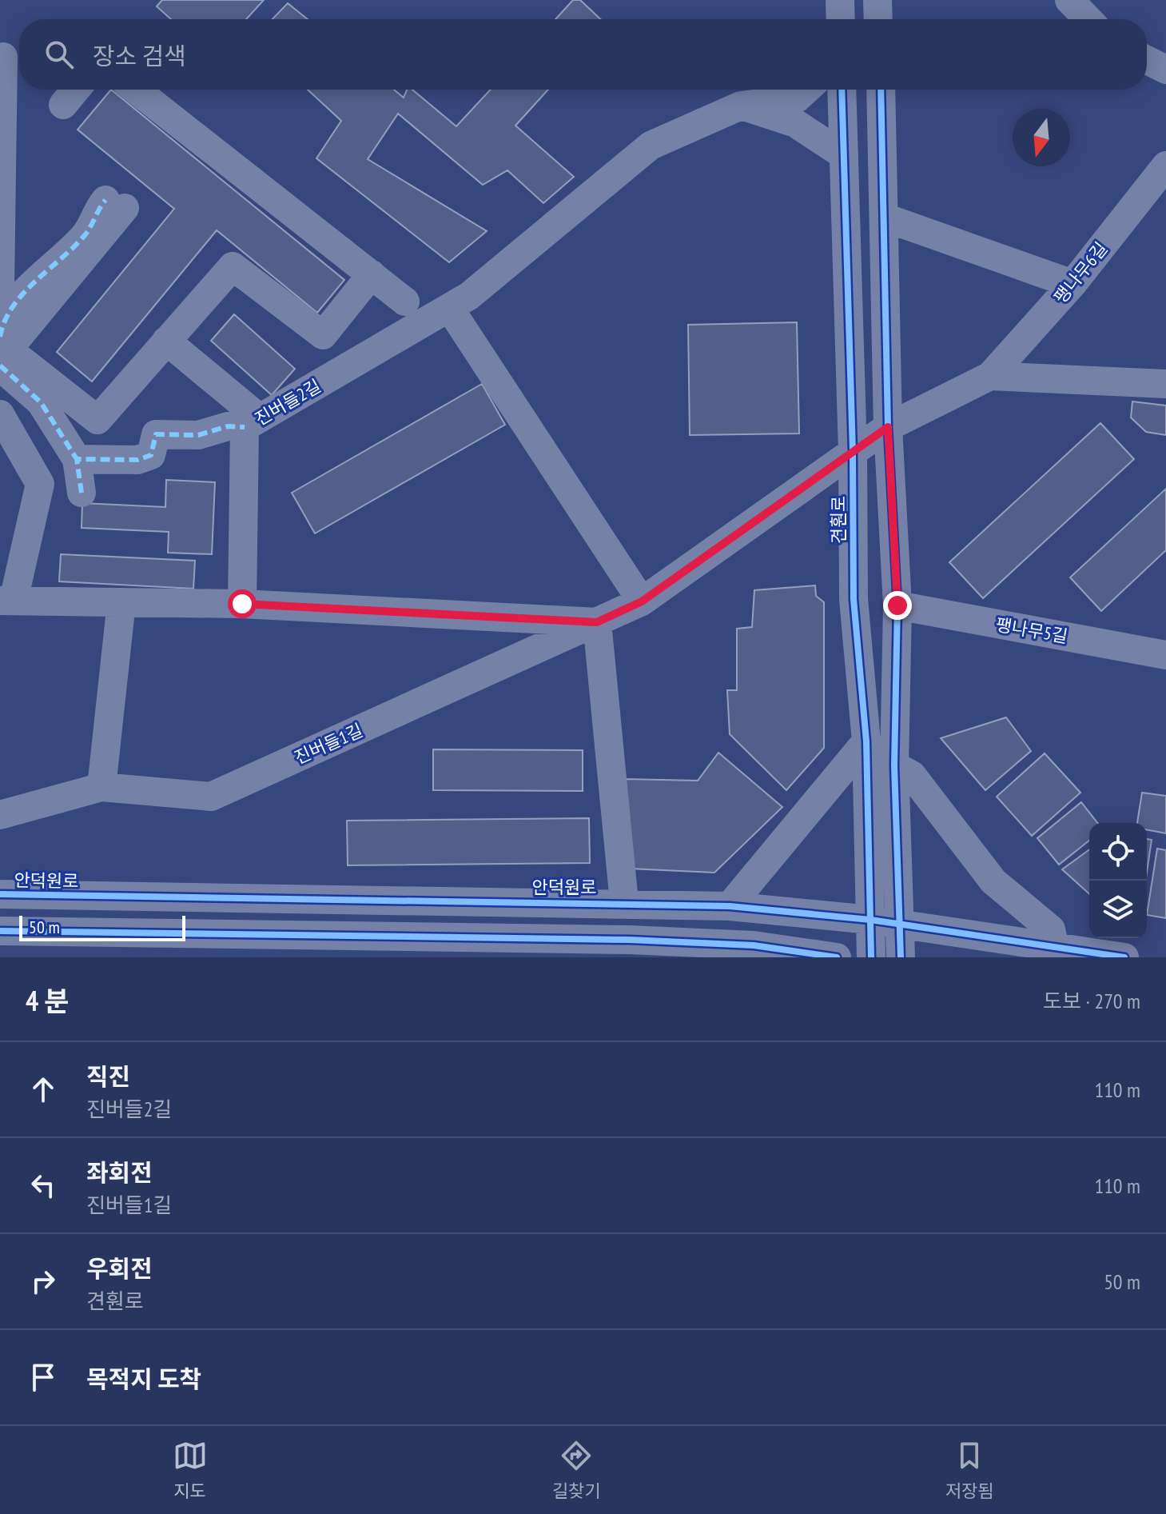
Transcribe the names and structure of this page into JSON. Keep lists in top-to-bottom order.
{
  "streets": {
    "street": [
      "팽나무6길",
      "진버들2길",
      "견훤로",
      "팽나무5길",
      "진버들1길",
      "안덕원로"
    ]
  },
  "crossings": [
    ["팽나무6길", "진버들1길"],
    ["견훤로", "진버들1길"],
    ["견훤로", "안덕원로"]
  ],
  "scale_bar": "50 m",
  "north": "bottom",
  "page": {
    "search": "장소 검색",
    "scale": "50 m",
    "heading": ["4 분", "도보 · 270 m"],
    "list": [
      ["직진", "진버들2길", "110 m"],
      ["좌회전", "진버들1길", "110 m"],
      ["우회전", "견훤로", "50 m"],
      "목적지 도착"
    ],
    "nav": ["지도", "길찾기", "저장됨"]
  }
}
